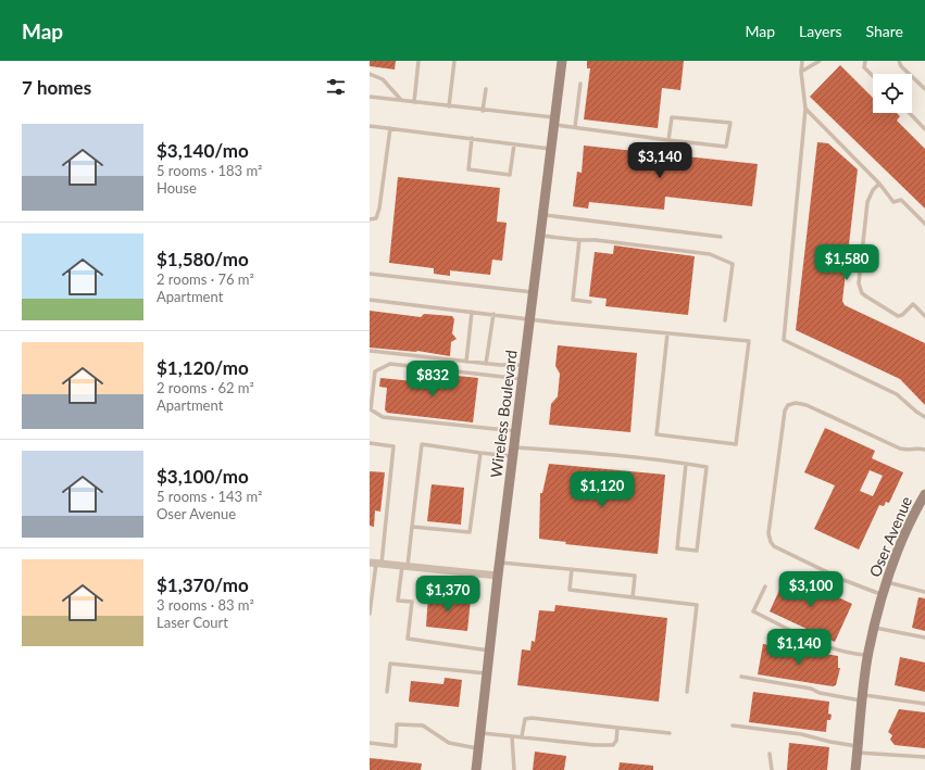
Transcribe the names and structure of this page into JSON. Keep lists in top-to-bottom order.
{
  "streets": {
    "street": ["Wireless Boulevard", "Oser Avenue"]
  },
  "page": {
    "header": "Map",
    "nav": ["Map", "Layers", "Share"],
    "heading": "7 homes",
    "list": [
      {
        "name": "$3,140/mo",
        "note": "5 rooms · 183 m² · House"
      },
      {
        "name": "$1,580/mo",
        "note": "2 rooms · 76 m² · Apartment"
      },
      {
        "name": "$1,120/mo",
        "note": "2 rooms · 62 m² · Apartment"
      },
      {
        "name": "$3,100/mo",
        "note": "5 rooms · 143 m² · Oser Avenue"
      },
      {
        "name": "$1,370/mo",
        "note": "3 rooms · 83 m² · Laser Court"
      }
    ],
    "price": [
      "$3,140",
      "$1,580",
      "$832",
      "$1,120",
      "$3,100",
      "$1,370",
      "$1,140"
    ]
  }
}
